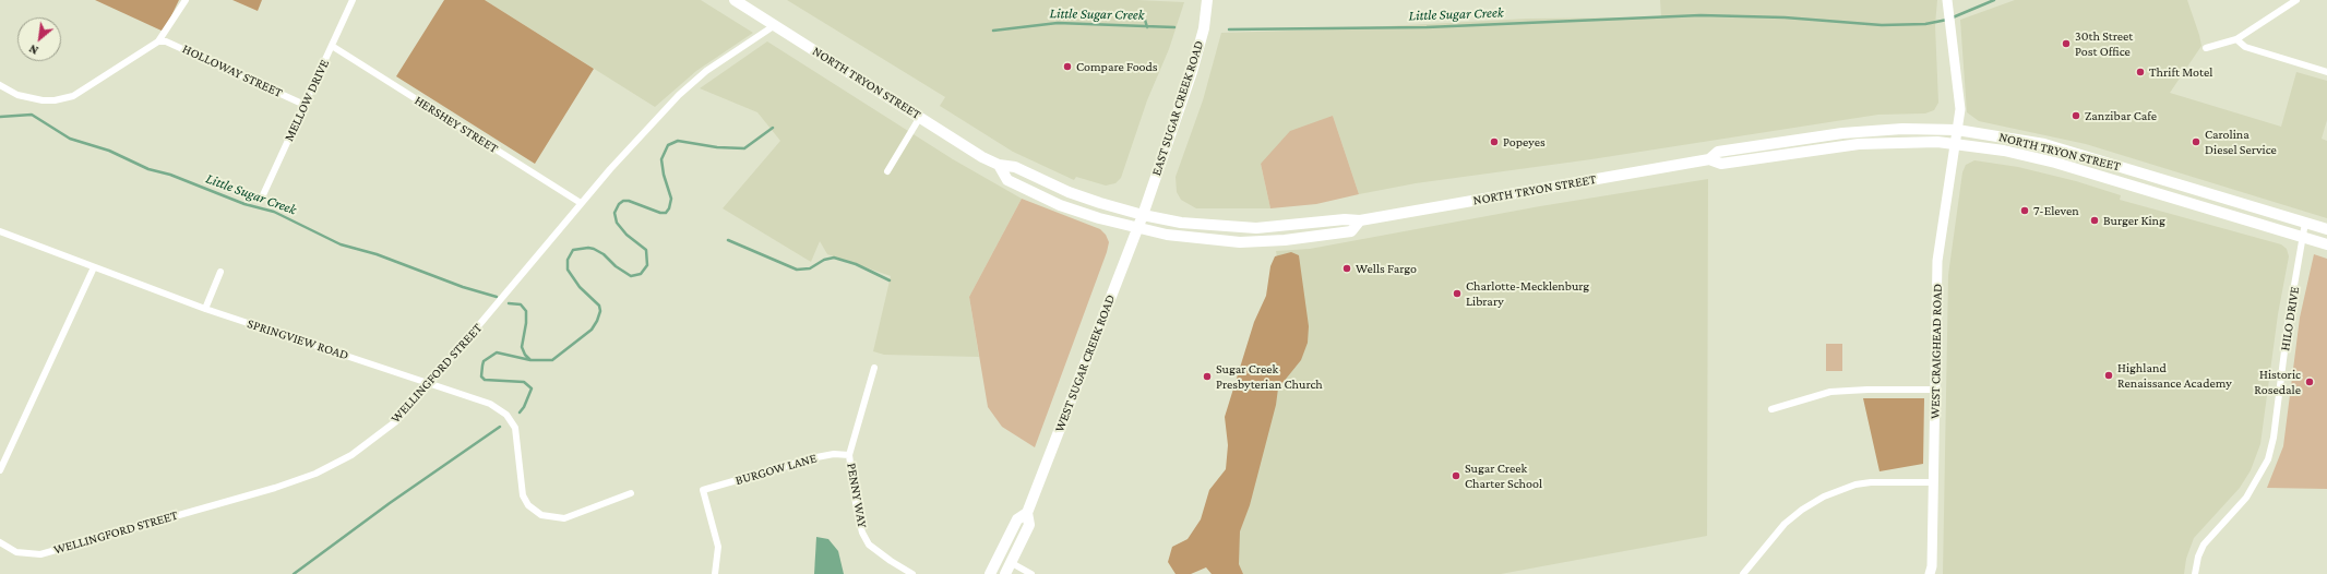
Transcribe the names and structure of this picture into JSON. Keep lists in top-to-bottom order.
{
  "streets": {
    "main road": ["NORTH TRYON STREET", "EAST SUGAR CREEK ROAD", "WEST SUGAR CREEK ROAD"],
    "street": [
      "HOLLOWAY STREET",
      "MELLOW DRIVE",
      "HERSHEY STREET",
      "HILO DRIVE",
      "SPRINGVIEW ROAD",
      "WEST CRAIGHEAD ROAD",
      "WELLINGFORD STREET",
      "BURGOW LANE",
      "PENNY WAY"
    ]
  },
  "crossings": [
    ["HOLLOWAY STREET", "MELLOW DRIVE"],
    ["NORTH TRYON STREET", "EAST SUGAR CREEK ROAD"],
    ["NORTH TRYON STREET", "HILO DRIVE"],
    ["NORTH TRYON STREET", "WEST CRAIGHEAD ROAD"],
    ["NORTH TRYON STREET", "WEST SUGAR CREEK ROAD"],
    ["NORTH TRYON STREET", "WELLINGFORD STREET"],
    ["MELLOW DRIVE", "HERSHEY STREET"],
    ["EAST SUGAR CREEK ROAD", "WEST SUGAR CREEK ROAD"],
    ["HERSHEY STREET", "WELLINGFORD STREET"],
    ["SPRINGVIEW ROAD", "WELLINGFORD STREET"],
    ["BURGOW LANE", "PENNY WAY"]
  ],
  "water": ["Little Sugar Creek"],
  "places": [
    "30th Street Post Office",
    "Compare Foods",
    "Thrift Motel",
    "Zanzibar Cafe",
    "Popeyes",
    "Carolina Diesel Service",
    "7-Eleven",
    "Burger King",
    "Wells Fargo",
    "Charlotte-Mecklenburg Library",
    "Highland Renaissance Academy",
    "Sugar Creek Presbyterian Church",
    "Historic Rosedale",
    "Sugar Creek Charter School"
  ],
  "north": "bottom left"
}
